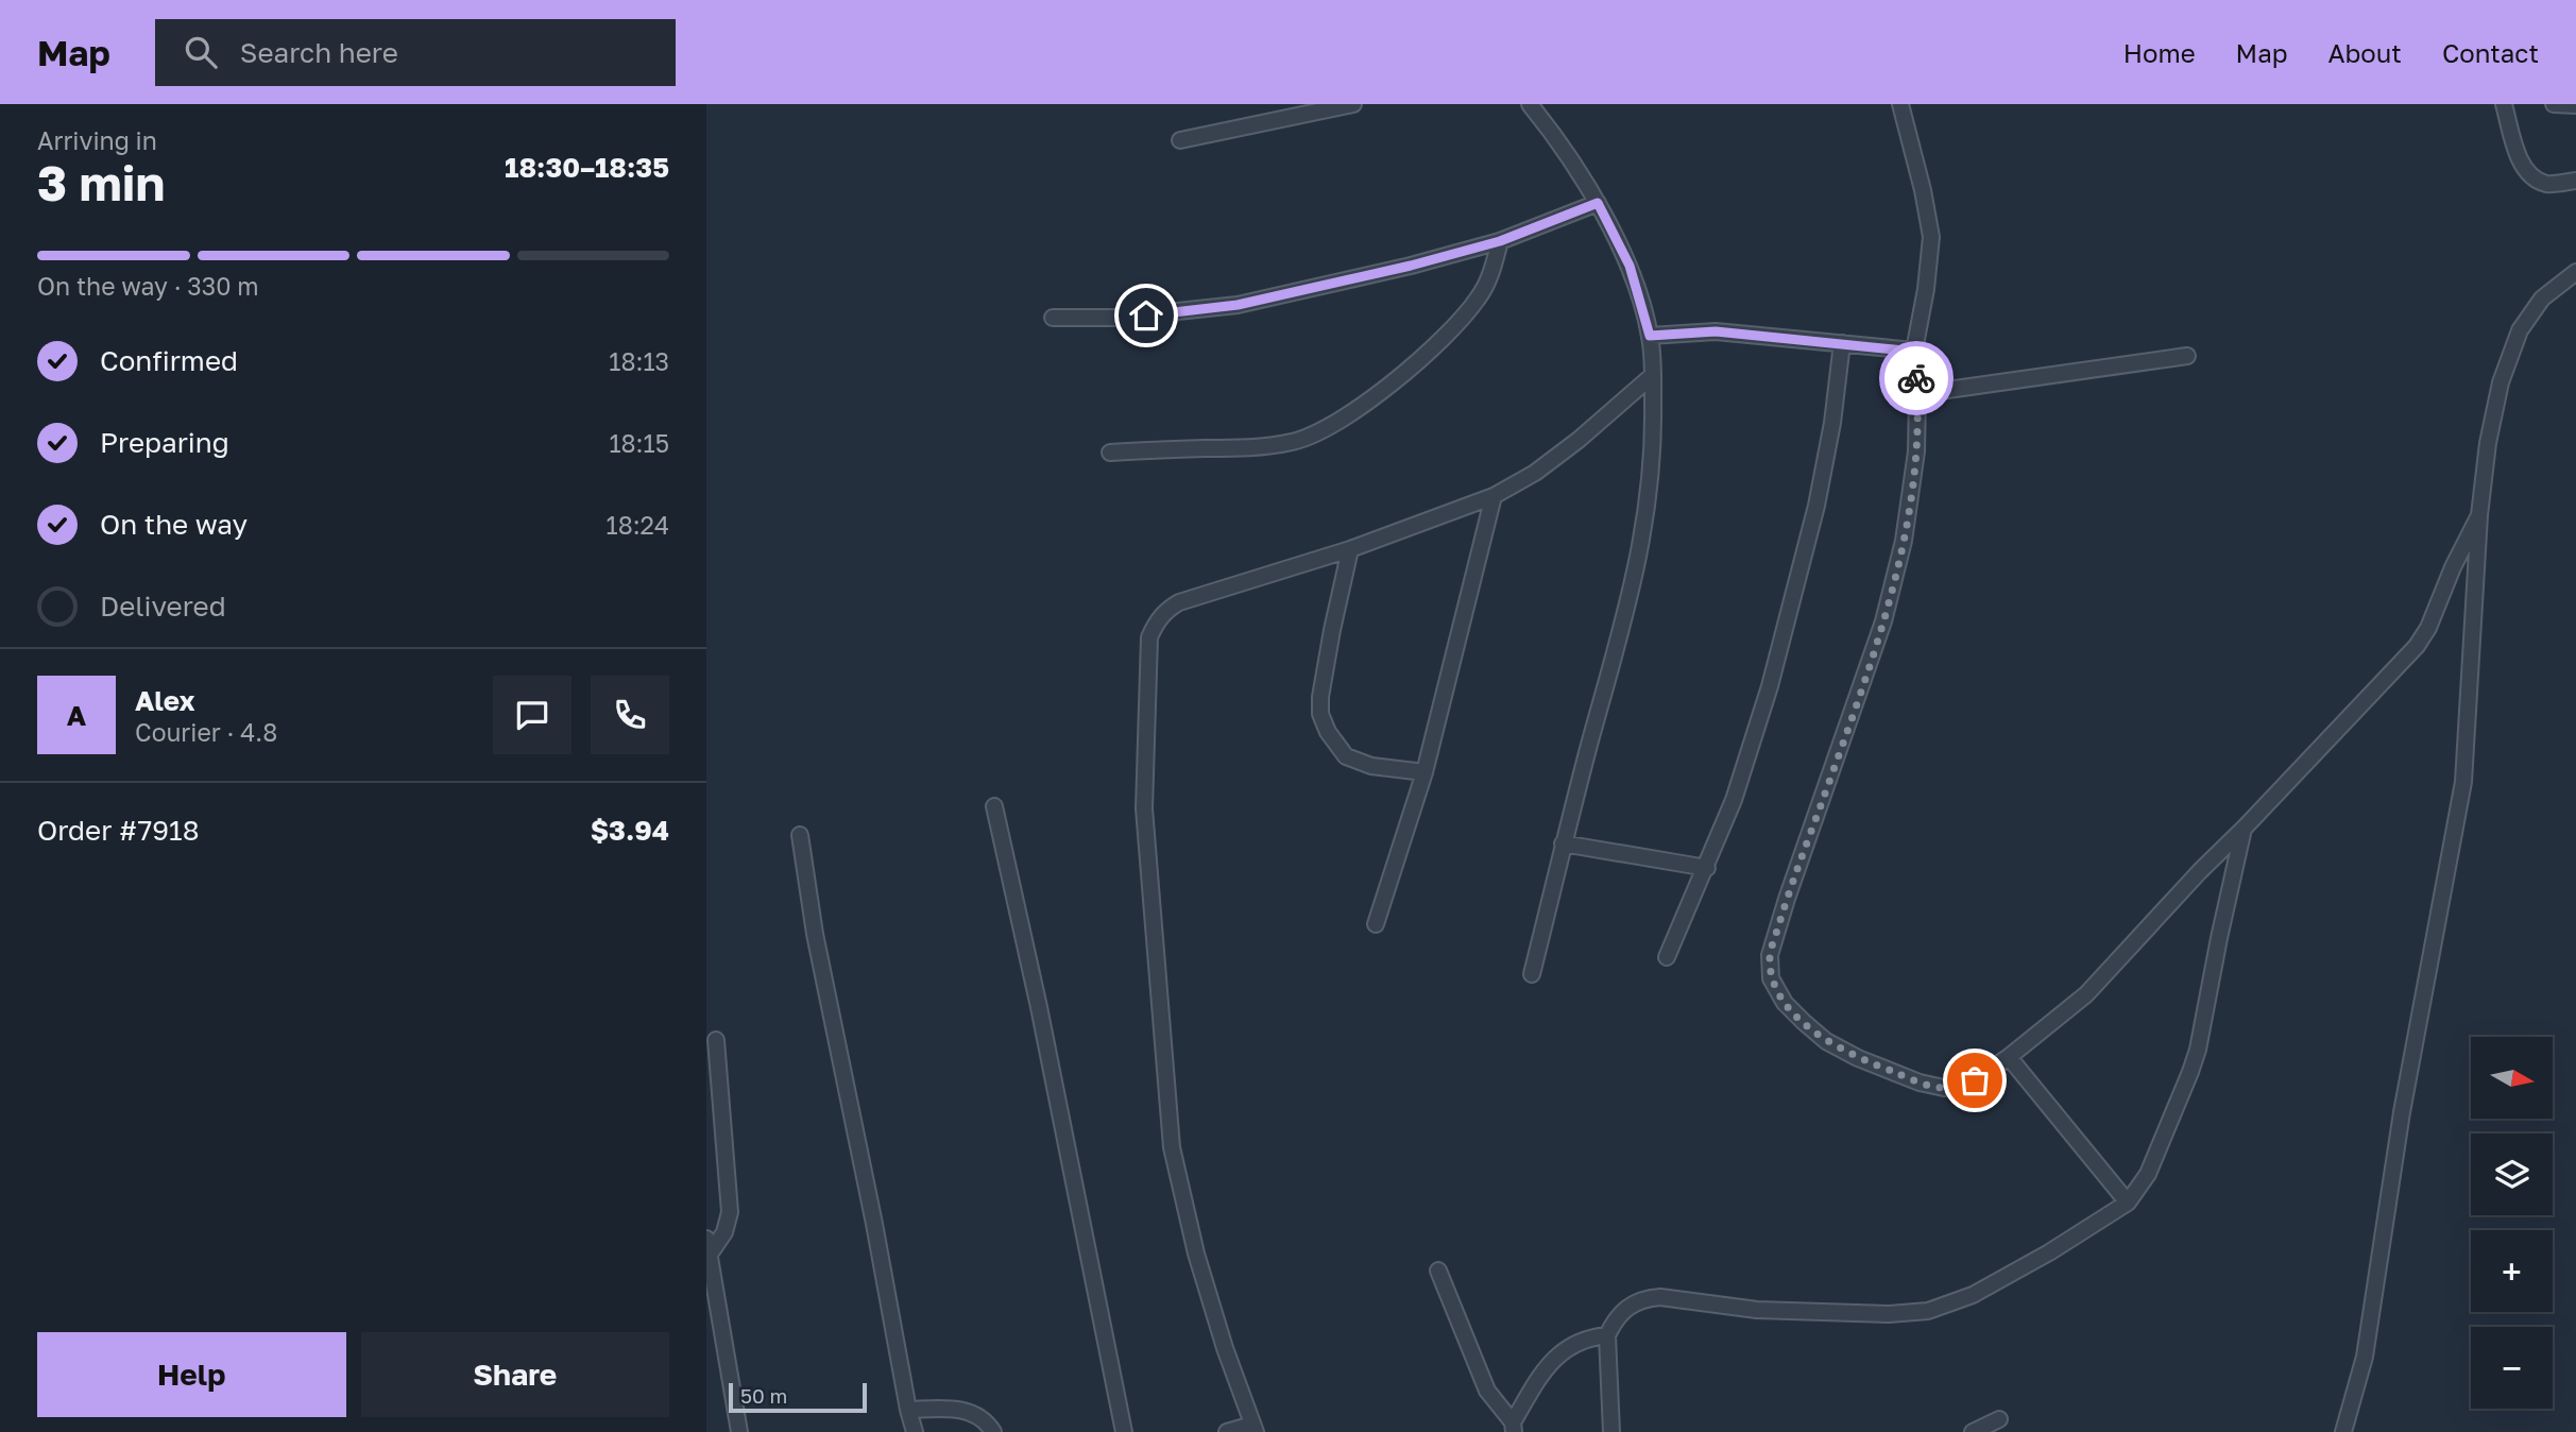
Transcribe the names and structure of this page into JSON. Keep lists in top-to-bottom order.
{
  "scale_bar": "50 m",
  "north": "right",
  "page": {
    "header": "Map",
    "search": "Search here",
    "nav": [
      "Home",
      "Map",
      "About",
      "Contact"
    ],
    "heading": ["3 min", "Arriving in", "18:30–18:35"],
    "panel": [
      "Alex",
      "Courier · 4.8",
      "Order #7918",
      "$3.94"
    ],
    "bar": "On the way · 330 m",
    "list": [
      ["Confirmed", "18:13"],
      ["Preparing", "18:15"],
      ["On the way", "18:24"],
      "Delivered"
    ],
    "round": "A",
    "map_buttons": ["+", "−"],
    "buttons": ["Help", "Share"],
    "scale": "50 m"
  }
}
